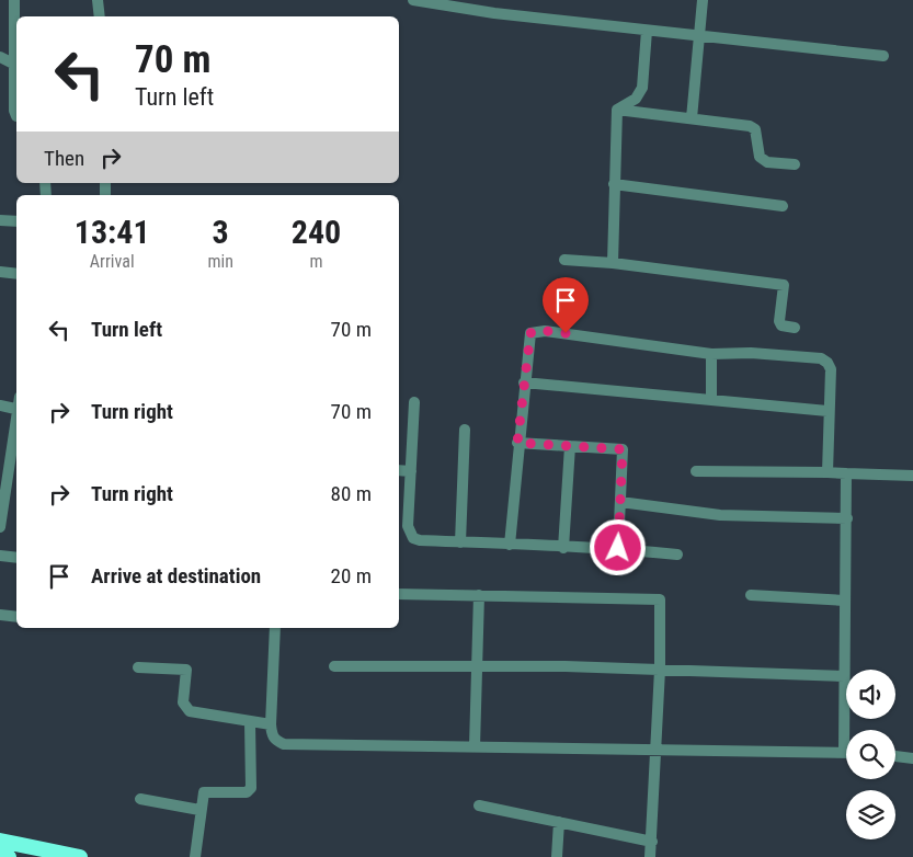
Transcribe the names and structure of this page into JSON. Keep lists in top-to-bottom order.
{
  "page": {
    "turn": ["70 m", "Turn left"],
    "then": "Then",
    "eta": [
      "13:41",
      "Arrival",
      "3",
      "min",
      "240",
      "m"
    ],
    "list": [
      {
        "name": "Turn left",
        "value": "70 m"
      },
      {
        "name": "Turn right",
        "value": "70 m"
      },
      {
        "name": "Turn right",
        "value": "80 m"
      },
      {
        "name": "Arrive at destination",
        "value": "20 m"
      }
    ]
  }
}
